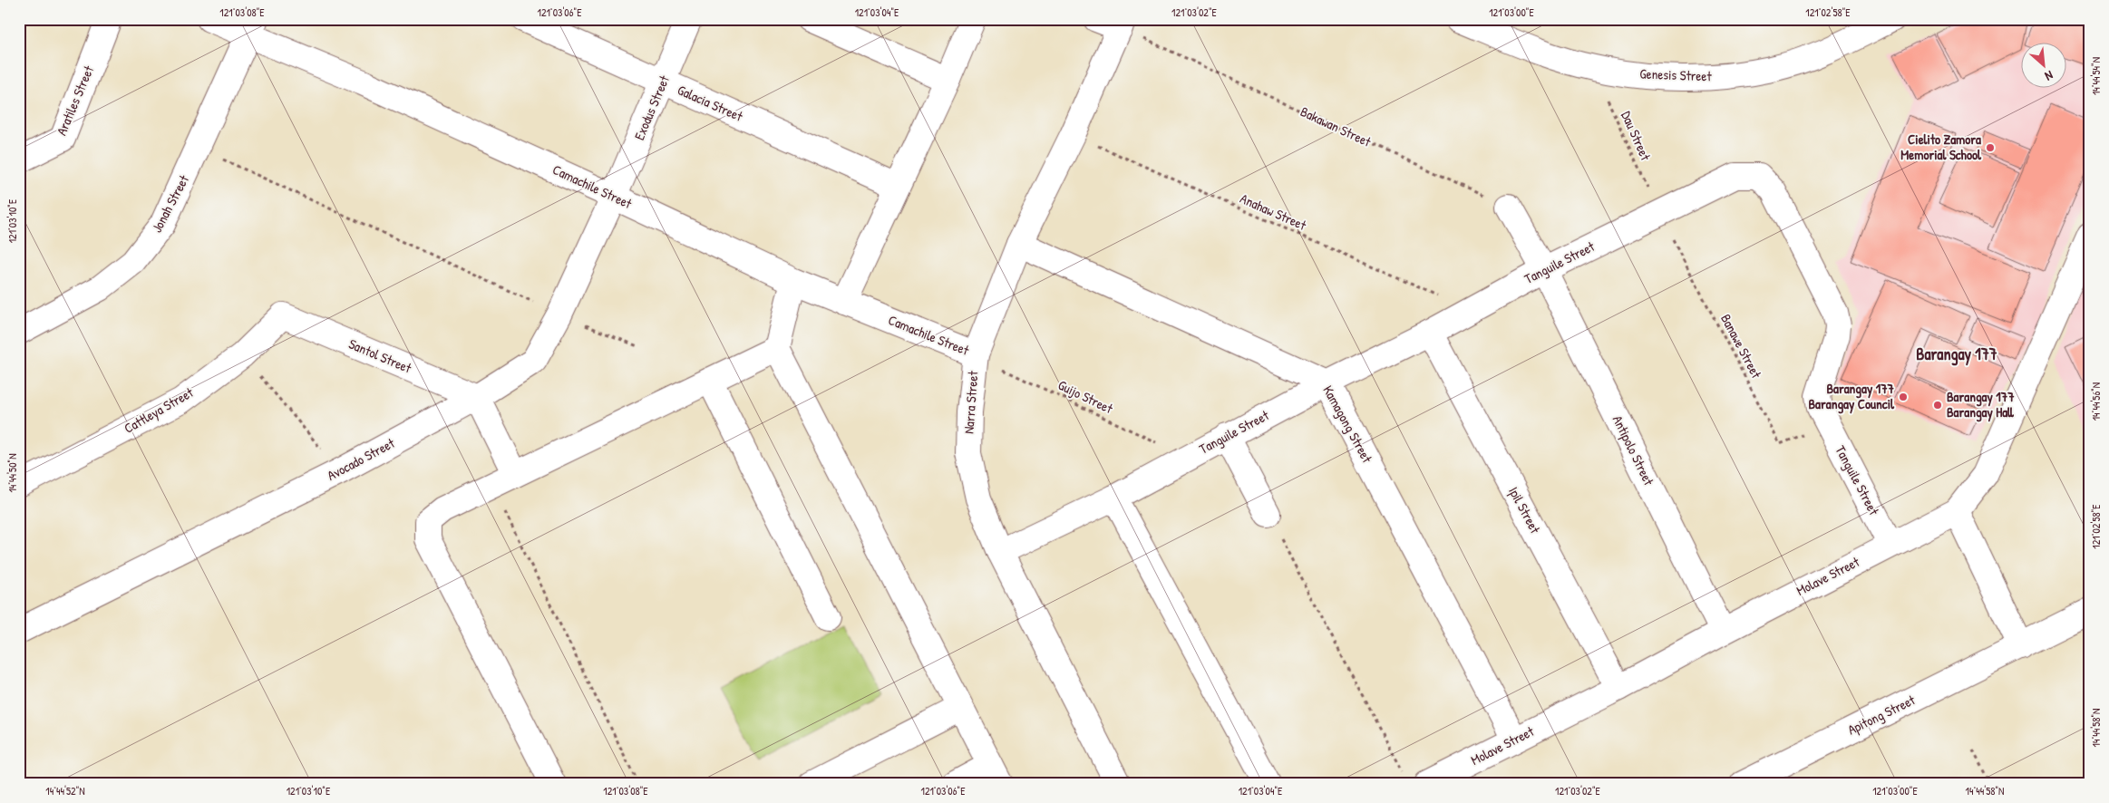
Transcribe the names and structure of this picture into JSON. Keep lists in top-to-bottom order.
{
  "streets": {
    "street": [
      "Genesis Street",
      "Aratiles Street",
      "Galacia Street",
      "Exodus Street",
      "Camachile Street",
      "Jonah Street",
      "Tanguile Street",
      "Santol Street",
      "Narra Street",
      "Cattleya Street",
      "Kamagong Street",
      "Antipolo Street",
      "Avocado Street",
      "Ipil Street",
      "Molave Street",
      "Apitong Street"
    ],
    "path": [
      "Bakawan Street",
      "Dau Street",
      "Anahaw Street",
      "Banawe Street",
      "Guijo Street"
    ]
  },
  "crossings": [
    ["Genesis Street", "Dau Street"],
    ["Galacia Street", "Exodus Street"],
    ["Exodus Street", "Camachile Street"],
    ["Exodus Street", "Avocado Street"],
    ["Bakawan Street", "Narra Street"],
    ["Dau Street", "Tanguile Street"],
    ["Dau Street", "Banawe Street"],
    ["Camachile Street", "Jonah Street"],
    ["Camachile Street", "Guijo Street"],
    ["Camachile Street", "Narra Street"],
    ["Camachile Street", "Avocado Street"],
    ["Anahaw Street", "Tanguile Street"],
    ["Anahaw Street", "Narra Street"],
    ["Tanguile Street", "Banawe Street"],
    ["Tanguile Street", "Guijo Street"],
    ["Tanguile Street", "Narra Street"],
    ["Tanguile Street", "Kamagong Street"],
    ["Tanguile Street", "Antipolo Street"],
    ["Tanguile Street", "Ipil Street"],
    ["Tanguile Street", "Molave Street"],
    ["Santol Street", "Cattleya Street"],
    ["Santol Street", "Avocado Street"],
    ["Guijo Street", "Narra Street"],
    ["Narra Street", "Kamagong Street"],
    ["Kamagong Street", "Molave Street"],
    ["Antipolo Street", "Molave Street"],
    ["Ipil Street", "Molave Street"]
  ],
  "districts": ["Barangay 177"],
  "places": ["Cielito Zamora Memorial School", "Barangay 177 Barangay Council", "Barangay 177 Barangay Hall"],
  "north": "bottom right",
  "coordinates": [
    "121°03'08\"E",
    "121°03'06\"E",
    "121°03'04\"E",
    "121°03'02\"E",
    "121°03'00\"E",
    "121°02'58\"E",
    "14°44'54\"N",
    "121°03'10\"E",
    "14°44'56\"N",
    "14°44'50\"N",
    "14°44'58\"N",
    "14°44'52\"N"
  ]
}
